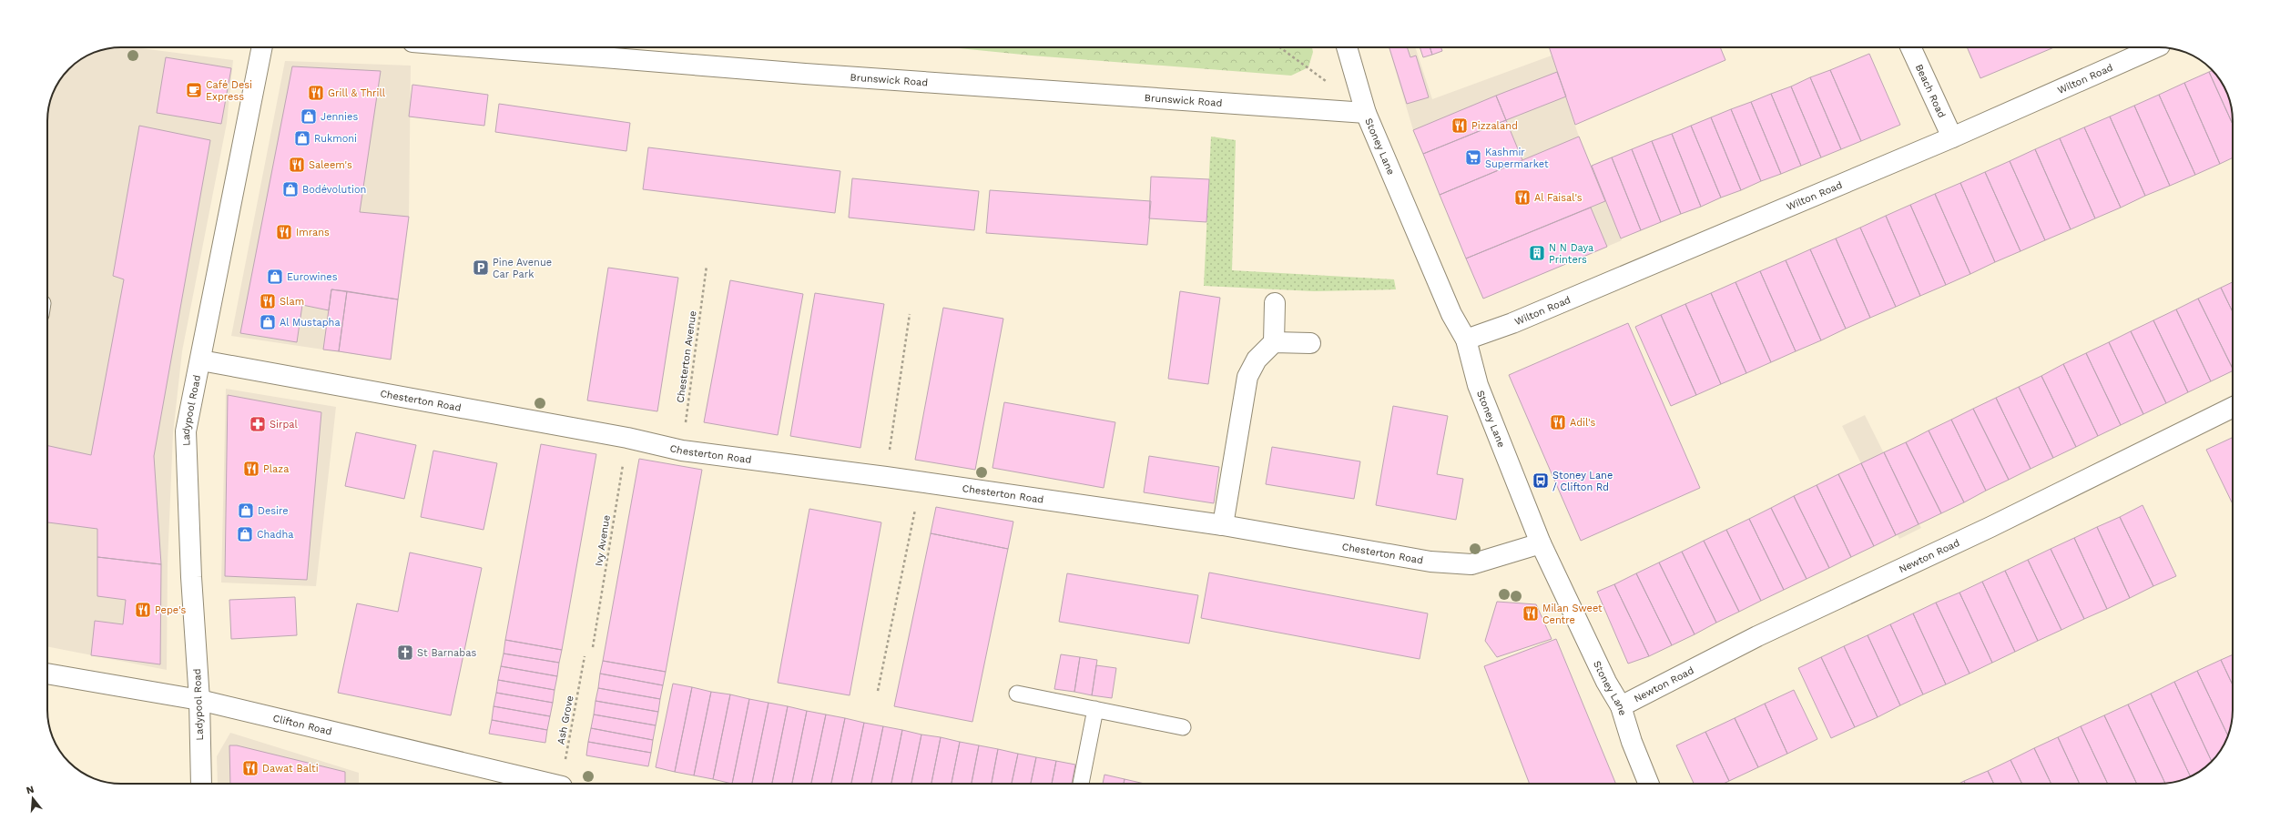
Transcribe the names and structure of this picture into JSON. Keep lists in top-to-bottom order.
{
  "streets": {
    "street": [
      "Wilton Road",
      "Brunswick Road",
      "Beach Road",
      "Stoney Lane",
      "Chesterton Road",
      "Ladypool Road",
      "Newton Road",
      "Clifton Road"
    ],
    "path": ["Chesterton Avenue", "Ivy Avenue", "Ash Grove"]
  },
  "crossings": [
    ["Wilton Road", "Beach Road"],
    ["Wilton Road", "Stoney Lane"],
    ["Brunswick Road", "Stoney Lane"],
    ["Stoney Lane", "Chesterton Road"],
    ["Stoney Lane", "Newton Road"],
    ["Chesterton Avenue", "Chesterton Road"],
    ["Chesterton Road", "Ladypool Road"],
    ["Chesterton Road", "Ivy Avenue"],
    ["Ladypool Road", "Clifton Road"]
  ],
  "places": {
    "cafe": ["Café Desi Express"],
    "restaurant": [
      "Grill & Thrill",
      "Pizzaland",
      "Saleem's",
      "Al Faisal's",
      "Imrans",
      "Slam",
      "Adil's",
      "Plaza",
      "Pepe's",
      "Milan Sweet Centre",
      "Dawat Balti"
    ],
    "shop": [
      "Jennies",
      "Rukmoni",
      "Bodévolution",
      "Eurowines",
      "Al Mustapha",
      "Desire",
      "Chadha"
    ],
    "supermarket": ["Kashmir Supermarket"],
    "building": ["N N Daya Printers"],
    "parking": ["Pine Avenue Car Park"],
    "pharmacy": ["Sirpal"],
    "bus stop": ["Stoney Lane / Clifton Rd"],
    "church": ["St Barnabas"]
  },
  "north": "top"
}
